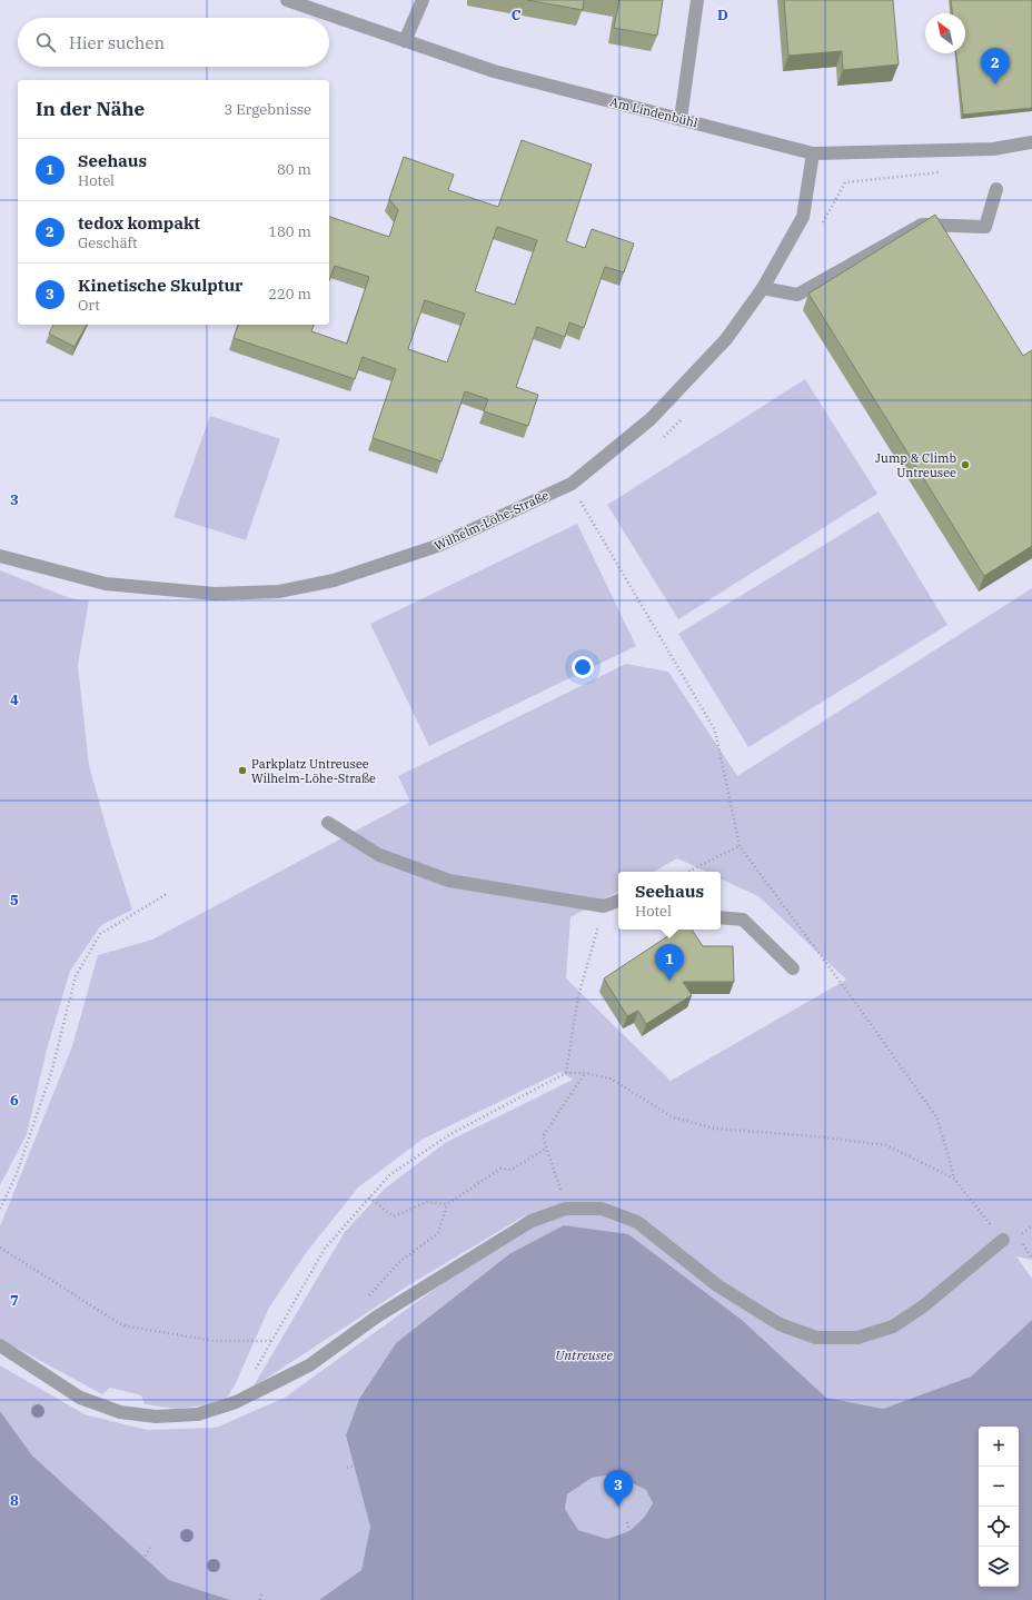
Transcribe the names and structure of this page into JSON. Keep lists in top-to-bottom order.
{
  "streets": {
    "street": ["Am Lindenbühl", "Wilhelm-Löhe-Straße"]
  },
  "crossings": [
    ["Am Lindenbühl", "Wilhelm-Löhe-Straße"]
  ],
  "water": ["Untreusee"],
  "places": ["Jump & Climb Untreusee", "Parkplatz Untreusee Wilhelm-Löhe-Straße"],
  "north": "top left",
  "page": {
    "search": "Hier suchen",
    "pins": ["2", "1", "3"],
    "heading": ["In der Nähe", "3 Ergebnisse"],
    "list": [
      {
        "mark": "1",
        "name": "Seehaus",
        "note": "Hotel",
        "value": "80 m"
      },
      {
        "mark": "2",
        "name": "tedox kompakt",
        "note": "Geschäft",
        "value": "180 m"
      },
      {
        "mark": "3",
        "name": "Kinetische Skulptur",
        "note": "Ort",
        "value": "220 m"
      }
    ],
    "popup": ["Seehaus", "Hotel"],
    "map_buttons": ["+", "−"]
  },
  "grid": {
    "columns": ["C", "D"],
    "rows": [
      "3",
      "4",
      "5",
      "6",
      "7",
      "8"
    ]
  }
}
